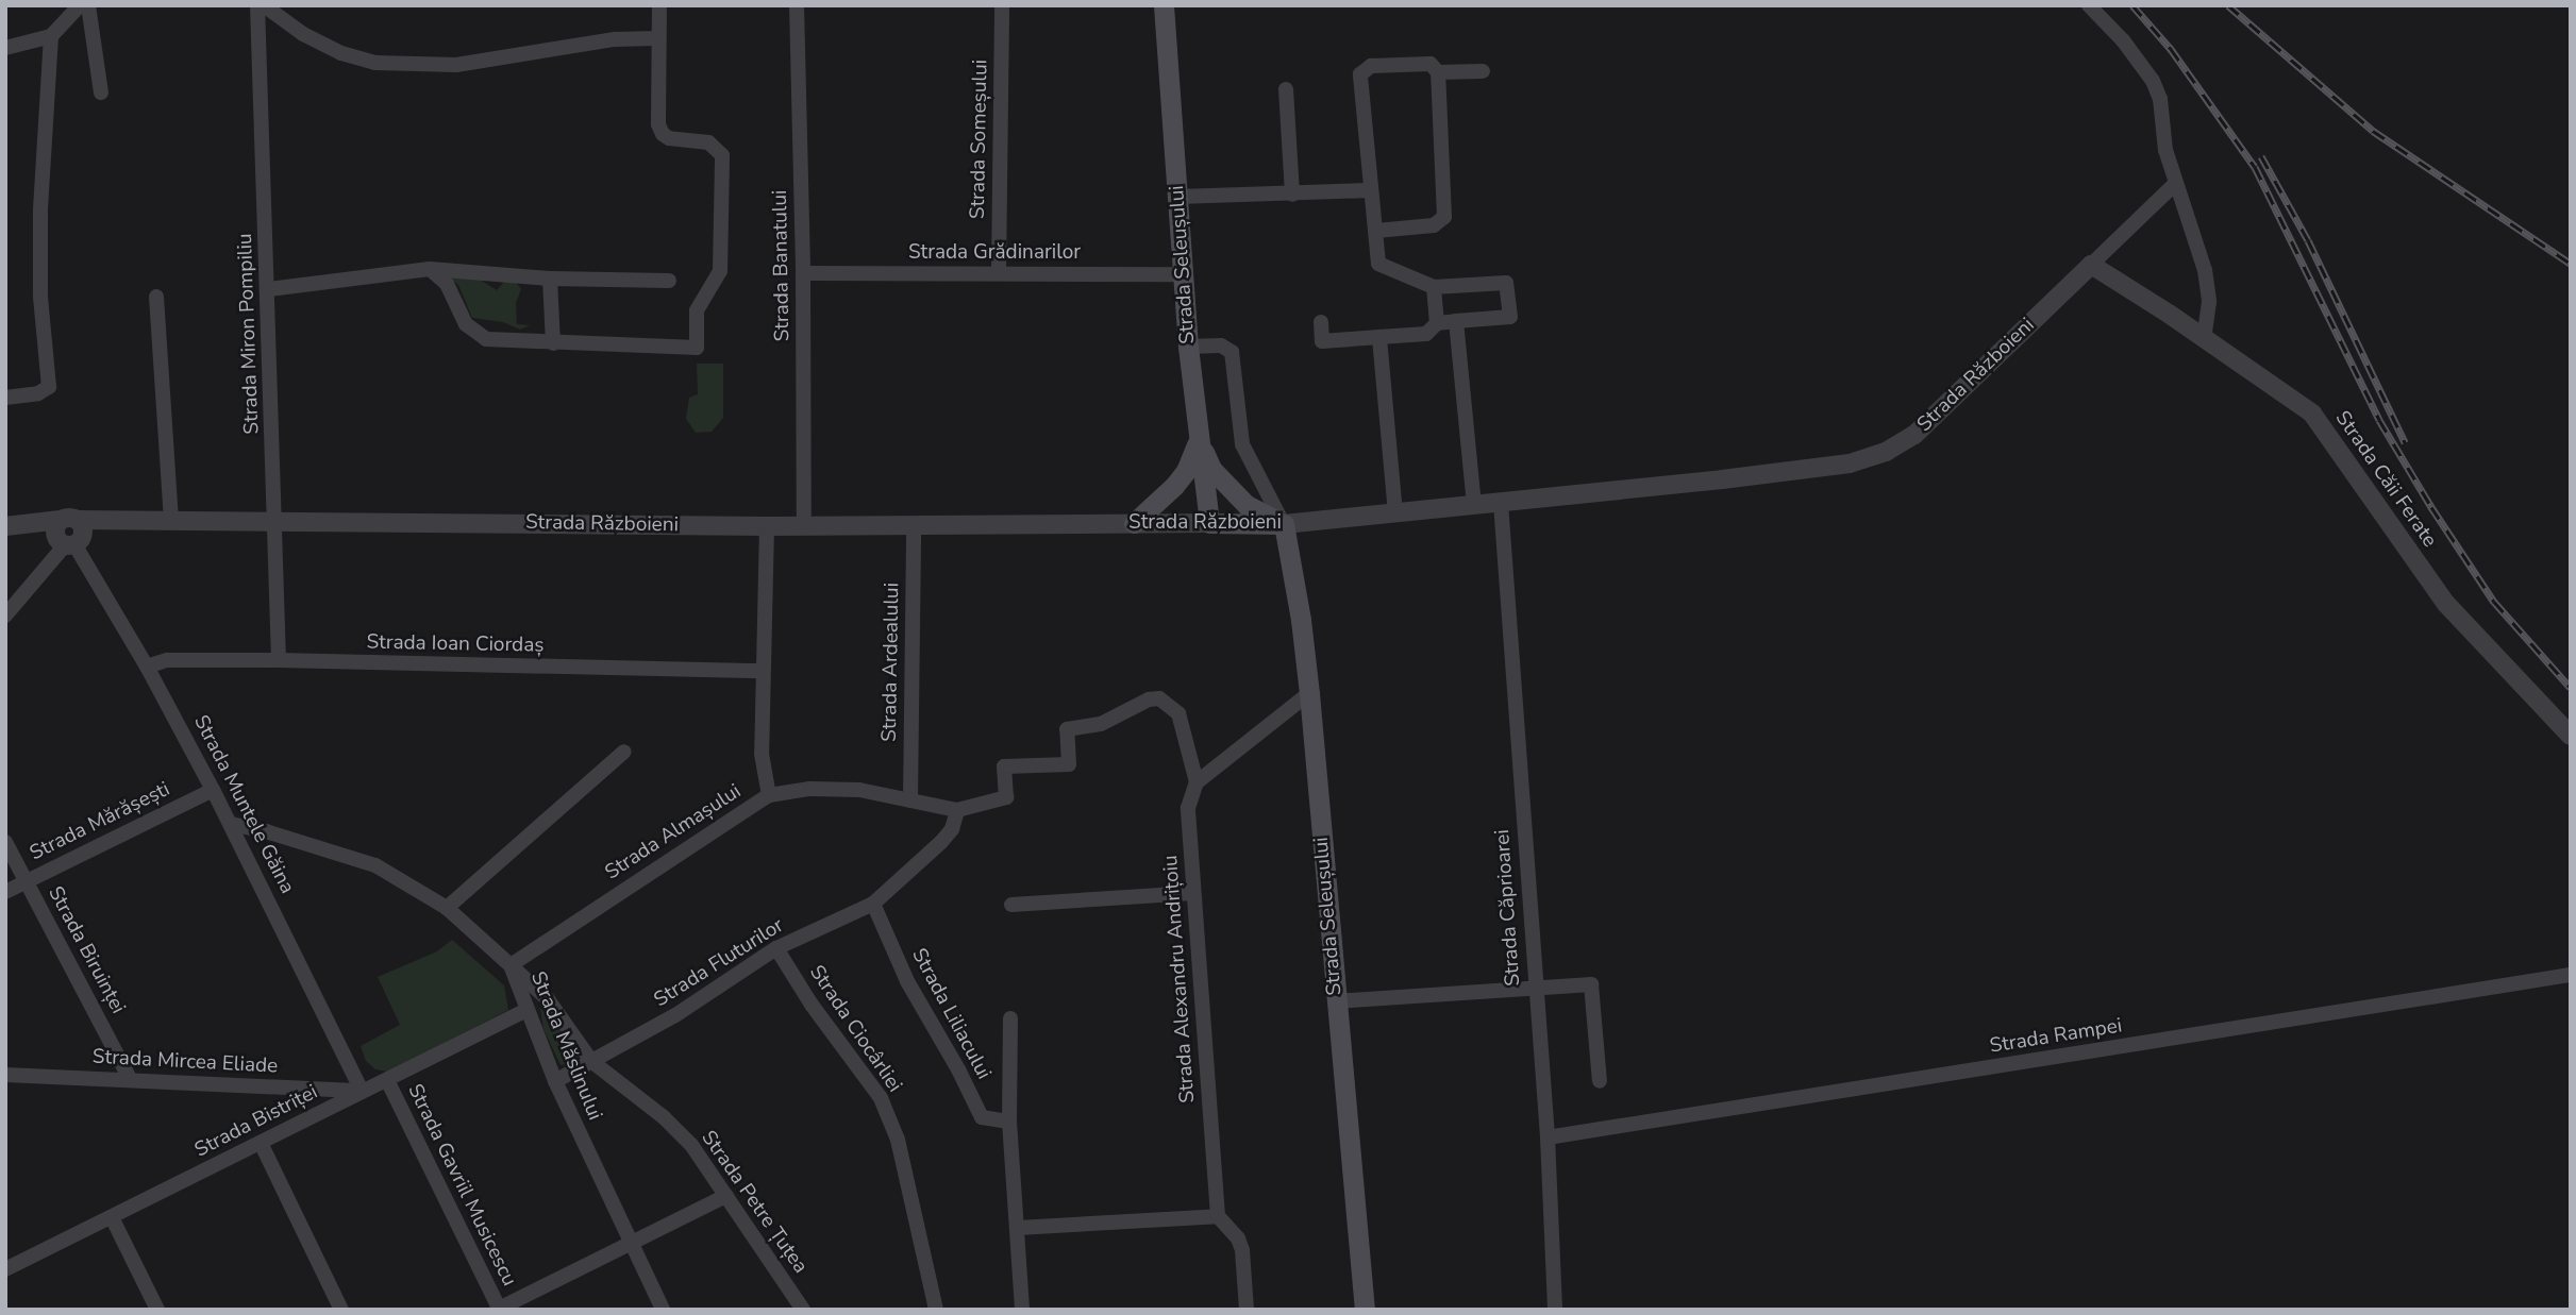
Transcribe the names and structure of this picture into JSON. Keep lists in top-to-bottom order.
{
  "streets": {
    "main road": ["Strada Seleușului", "Strada Războieni"],
    "street": [
      "Strada Someșului",
      "Strada Grădinarilor",
      "Strada Banatului",
      "Strada Miron Pompiliu",
      "Strada Căii Ferate",
      "Strada Ioan Ciordaș",
      "Strada Ardealului",
      "Strada Muntele Găina",
      "Strada Mărășești",
      "Strada Almașului",
      "Strada Căprioarei",
      "Strada Biruinței",
      "Strada Fluturilor",
      "Strada Alexandru Andrițoiu",
      "Strada Liliacului",
      "Strada Ciocârliei",
      "Strada Rampei",
      "Strada Măslinului",
      "Strada Mircea Eliade",
      "Strada Bistriței",
      "Strada Gavriil Musicescu",
      "Strada Petre Țuțea"
    ]
  },
  "crossings": [
    ["Strada Someșului", "Strada Grădinarilor"],
    ["Strada Grădinarilor", "Strada Seleușului"],
    ["Strada Grădinarilor", "Strada Banatului"],
    ["Strada Seleușului", "Strada Războieni"],
    ["Strada Banatului", "Strada Războieni"],
    ["Strada Miron Pompiliu", "Strada Războieni"],
    ["Strada Miron Pompiliu", "Strada Ioan Ciordaș"],
    ["Strada Războieni", "Strada Căii Ferate"],
    ["Strada Războieni", "Strada Ardealului"],
    ["Strada Războieni", "Strada Muntele Găina"],
    ["Strada Războieni", "Strada Căprioarei"],
    ["Strada Ioan Ciordaș", "Strada Muntele Găina"],
    ["Strada Ardealului", "Strada Almașului"],
    ["Strada Muntele Găina", "Strada Mărășești"],
    ["Strada Muntele Găina", "Strada Măslinului"],
    ["Strada Muntele Găina", "Strada Mircea Eliade"],
    ["Strada Muntele Găina", "Strada Bistriței"],
    ["Strada Mărășești", "Strada Biruinței"],
    ["Strada Almașului", "Strada Fluturilor"],
    ["Strada Almașului", "Strada Alexandru Andrițoiu"],
    ["Strada Almașului", "Strada Măslinului"],
    ["Strada Almașului", "Strada Petre Țuțea"],
    ["Strada Căprioarei", "Strada Rampei"],
    ["Strada Biruinței", "Strada Mircea Eliade"],
    ["Strada Fluturilor", "Strada Liliacului"],
    ["Strada Fluturilor", "Strada Ciocârliei"],
    ["Strada Fluturilor", "Strada Măslinului"],
    ["Strada Fluturilor", "Strada Petre Țuțea"],
    ["Strada Măslinului", "Strada Bistriței"],
    ["Strada Măslinului", "Strada Petre Țuțea"],
    ["Strada Mircea Eliade", "Strada Bistriței"],
    ["Strada Bistriței", "Strada Gavriil Musicescu"]
  ]
}
